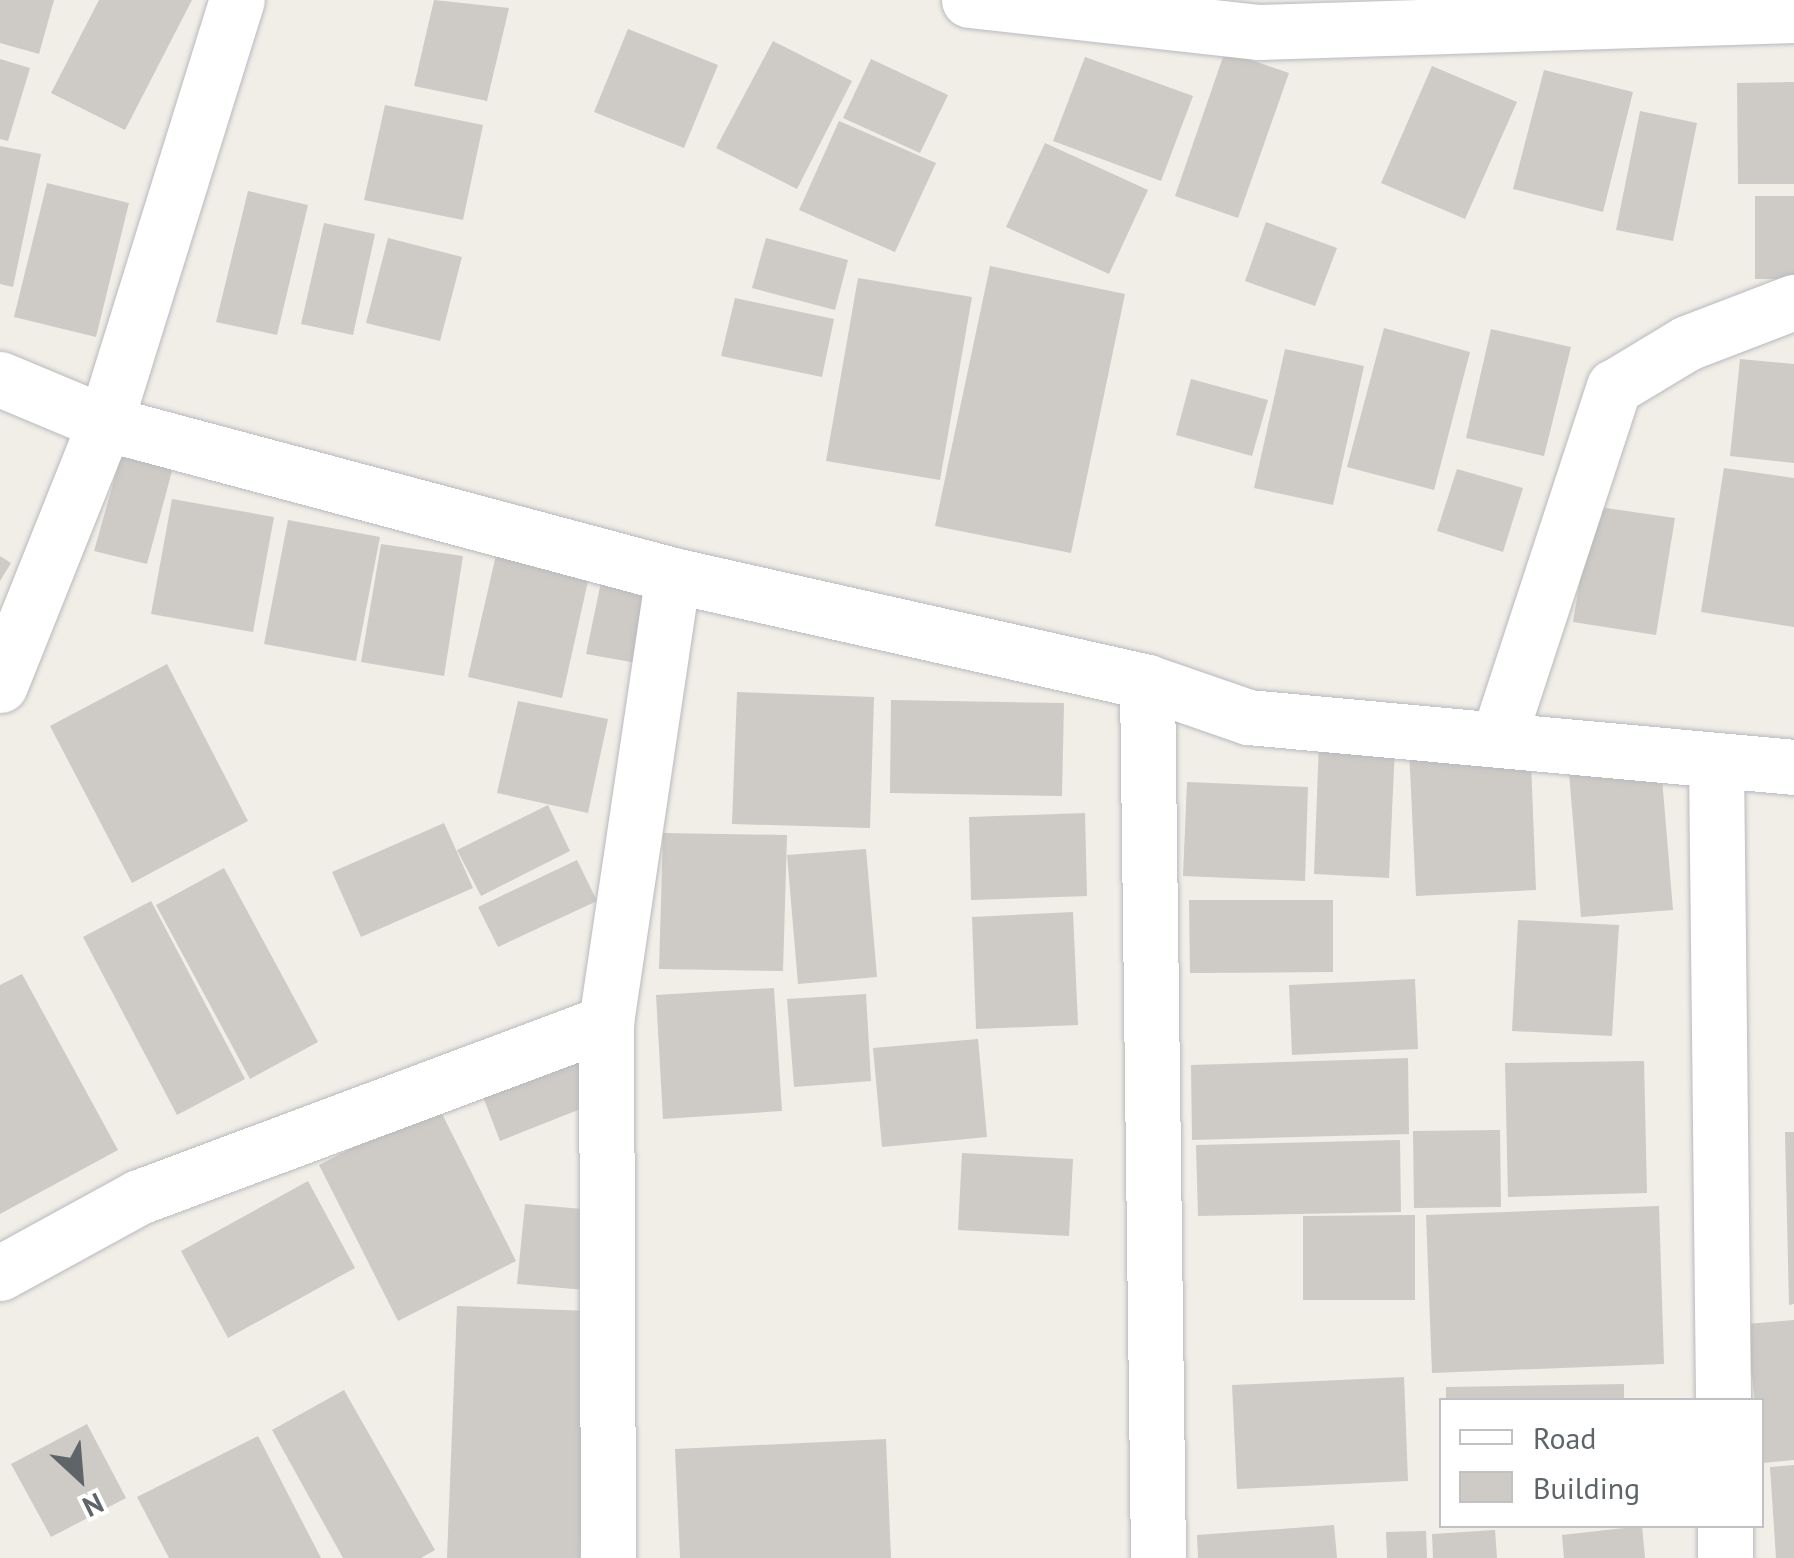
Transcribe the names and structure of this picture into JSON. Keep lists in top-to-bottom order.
{
  "legend": ["Road", "Building"],
  "north": "bottom right"
}
